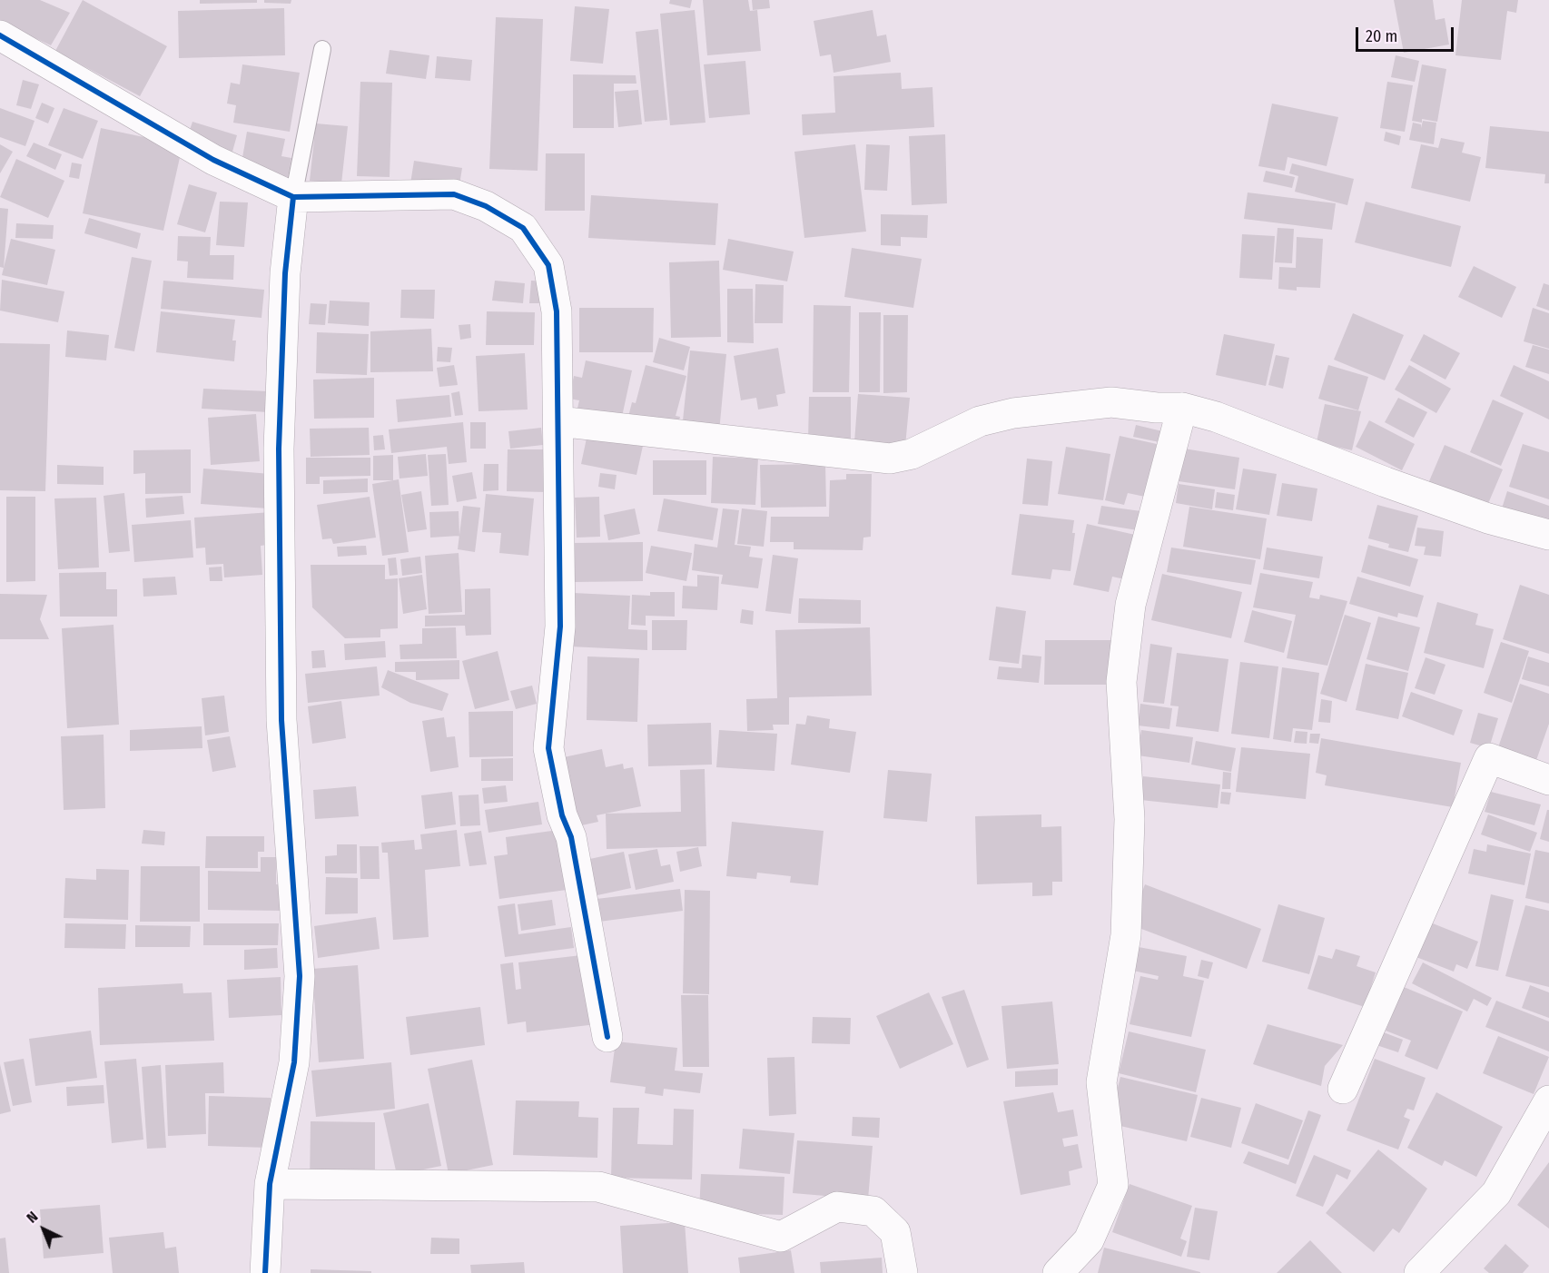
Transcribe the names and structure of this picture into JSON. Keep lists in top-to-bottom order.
{
  "scale_bar": "20 m",
  "north": "top left"
}
